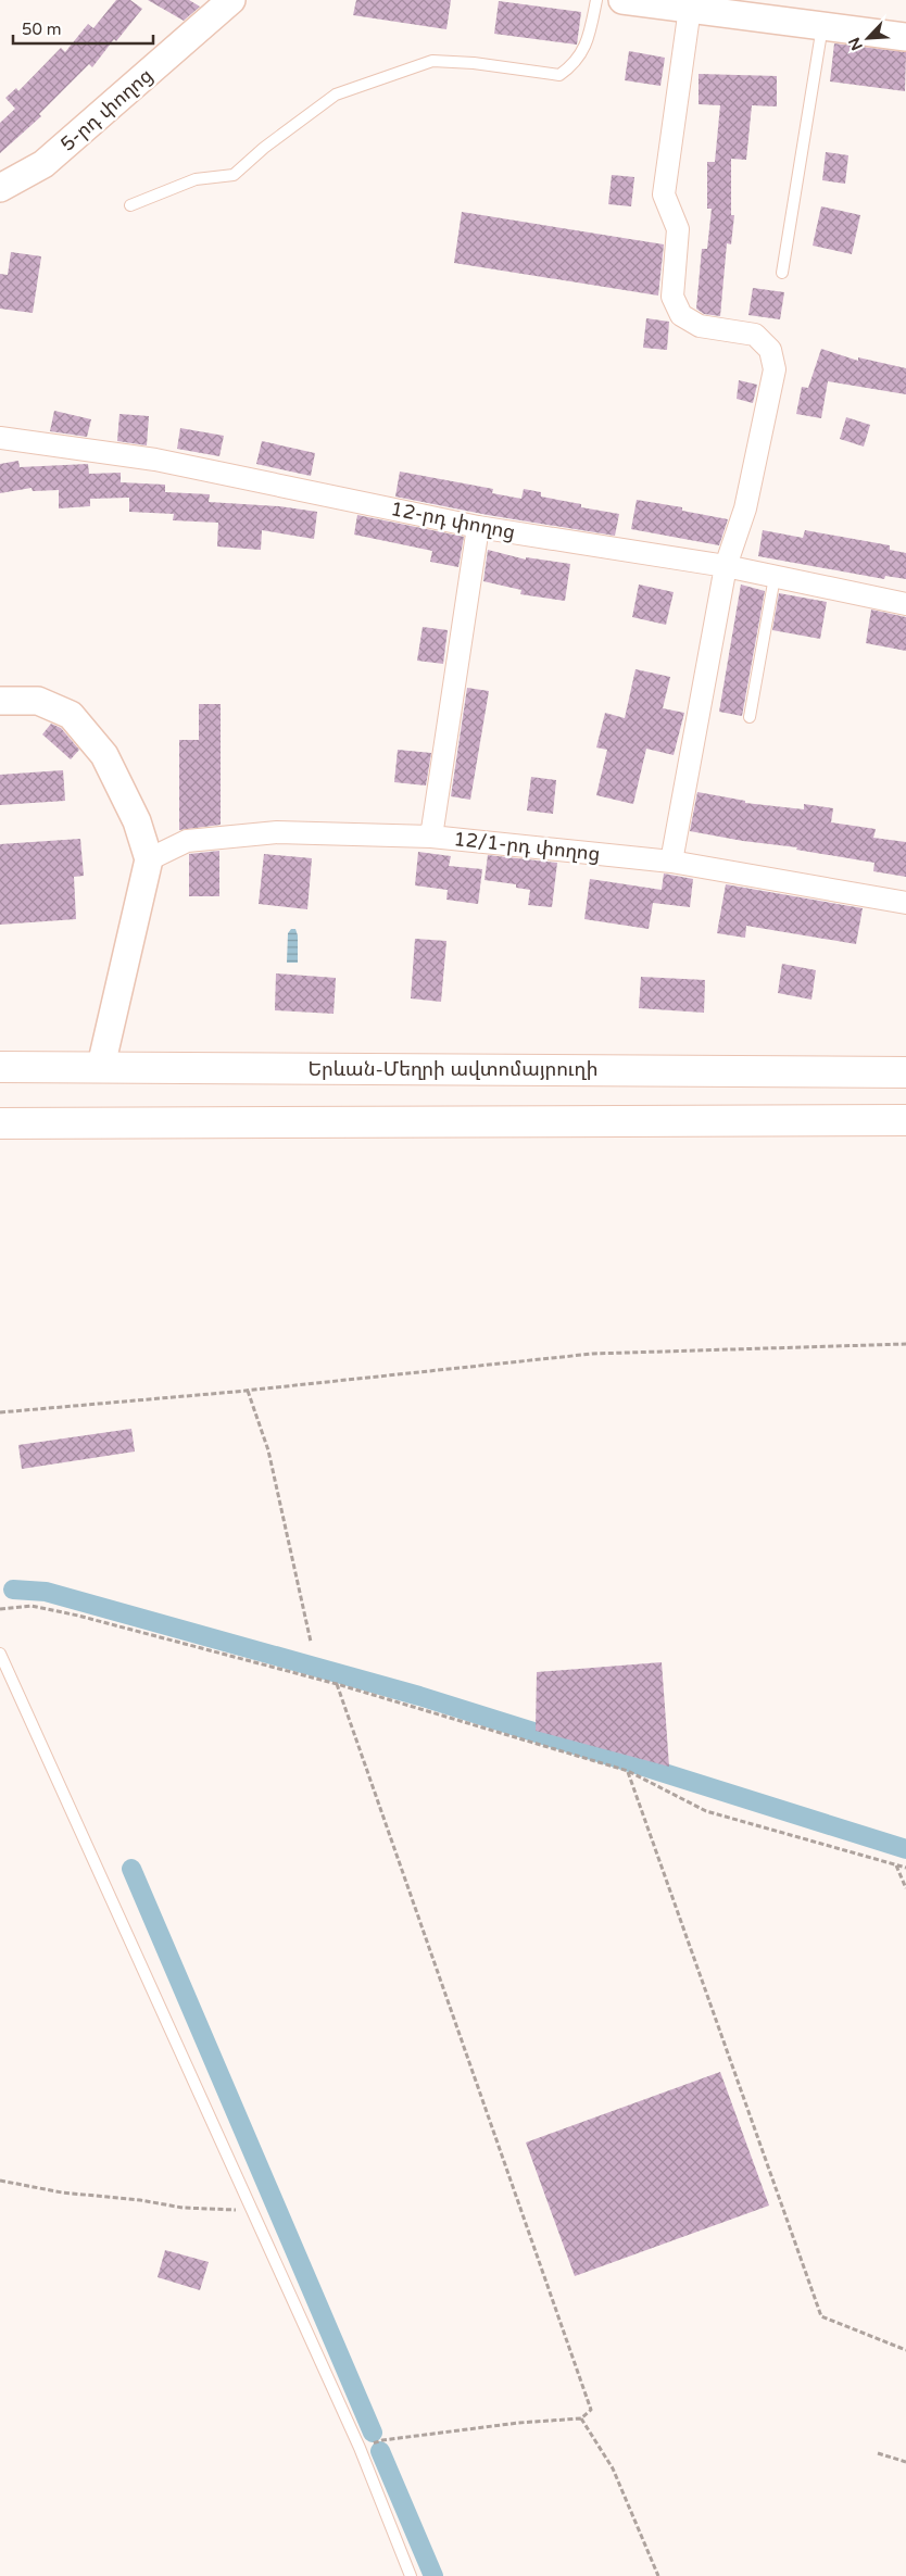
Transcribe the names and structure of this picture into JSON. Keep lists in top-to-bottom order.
{
  "streets": {
    "highway": ["Երևան-Մեղրի ավտոմայրուղի"],
    "street": ["5-րդ փողոց", "12-րդ փողոց", "12/1-րդ փողոց"]
  },
  "scale_bar": "50 m",
  "north": "bottom left"
}
